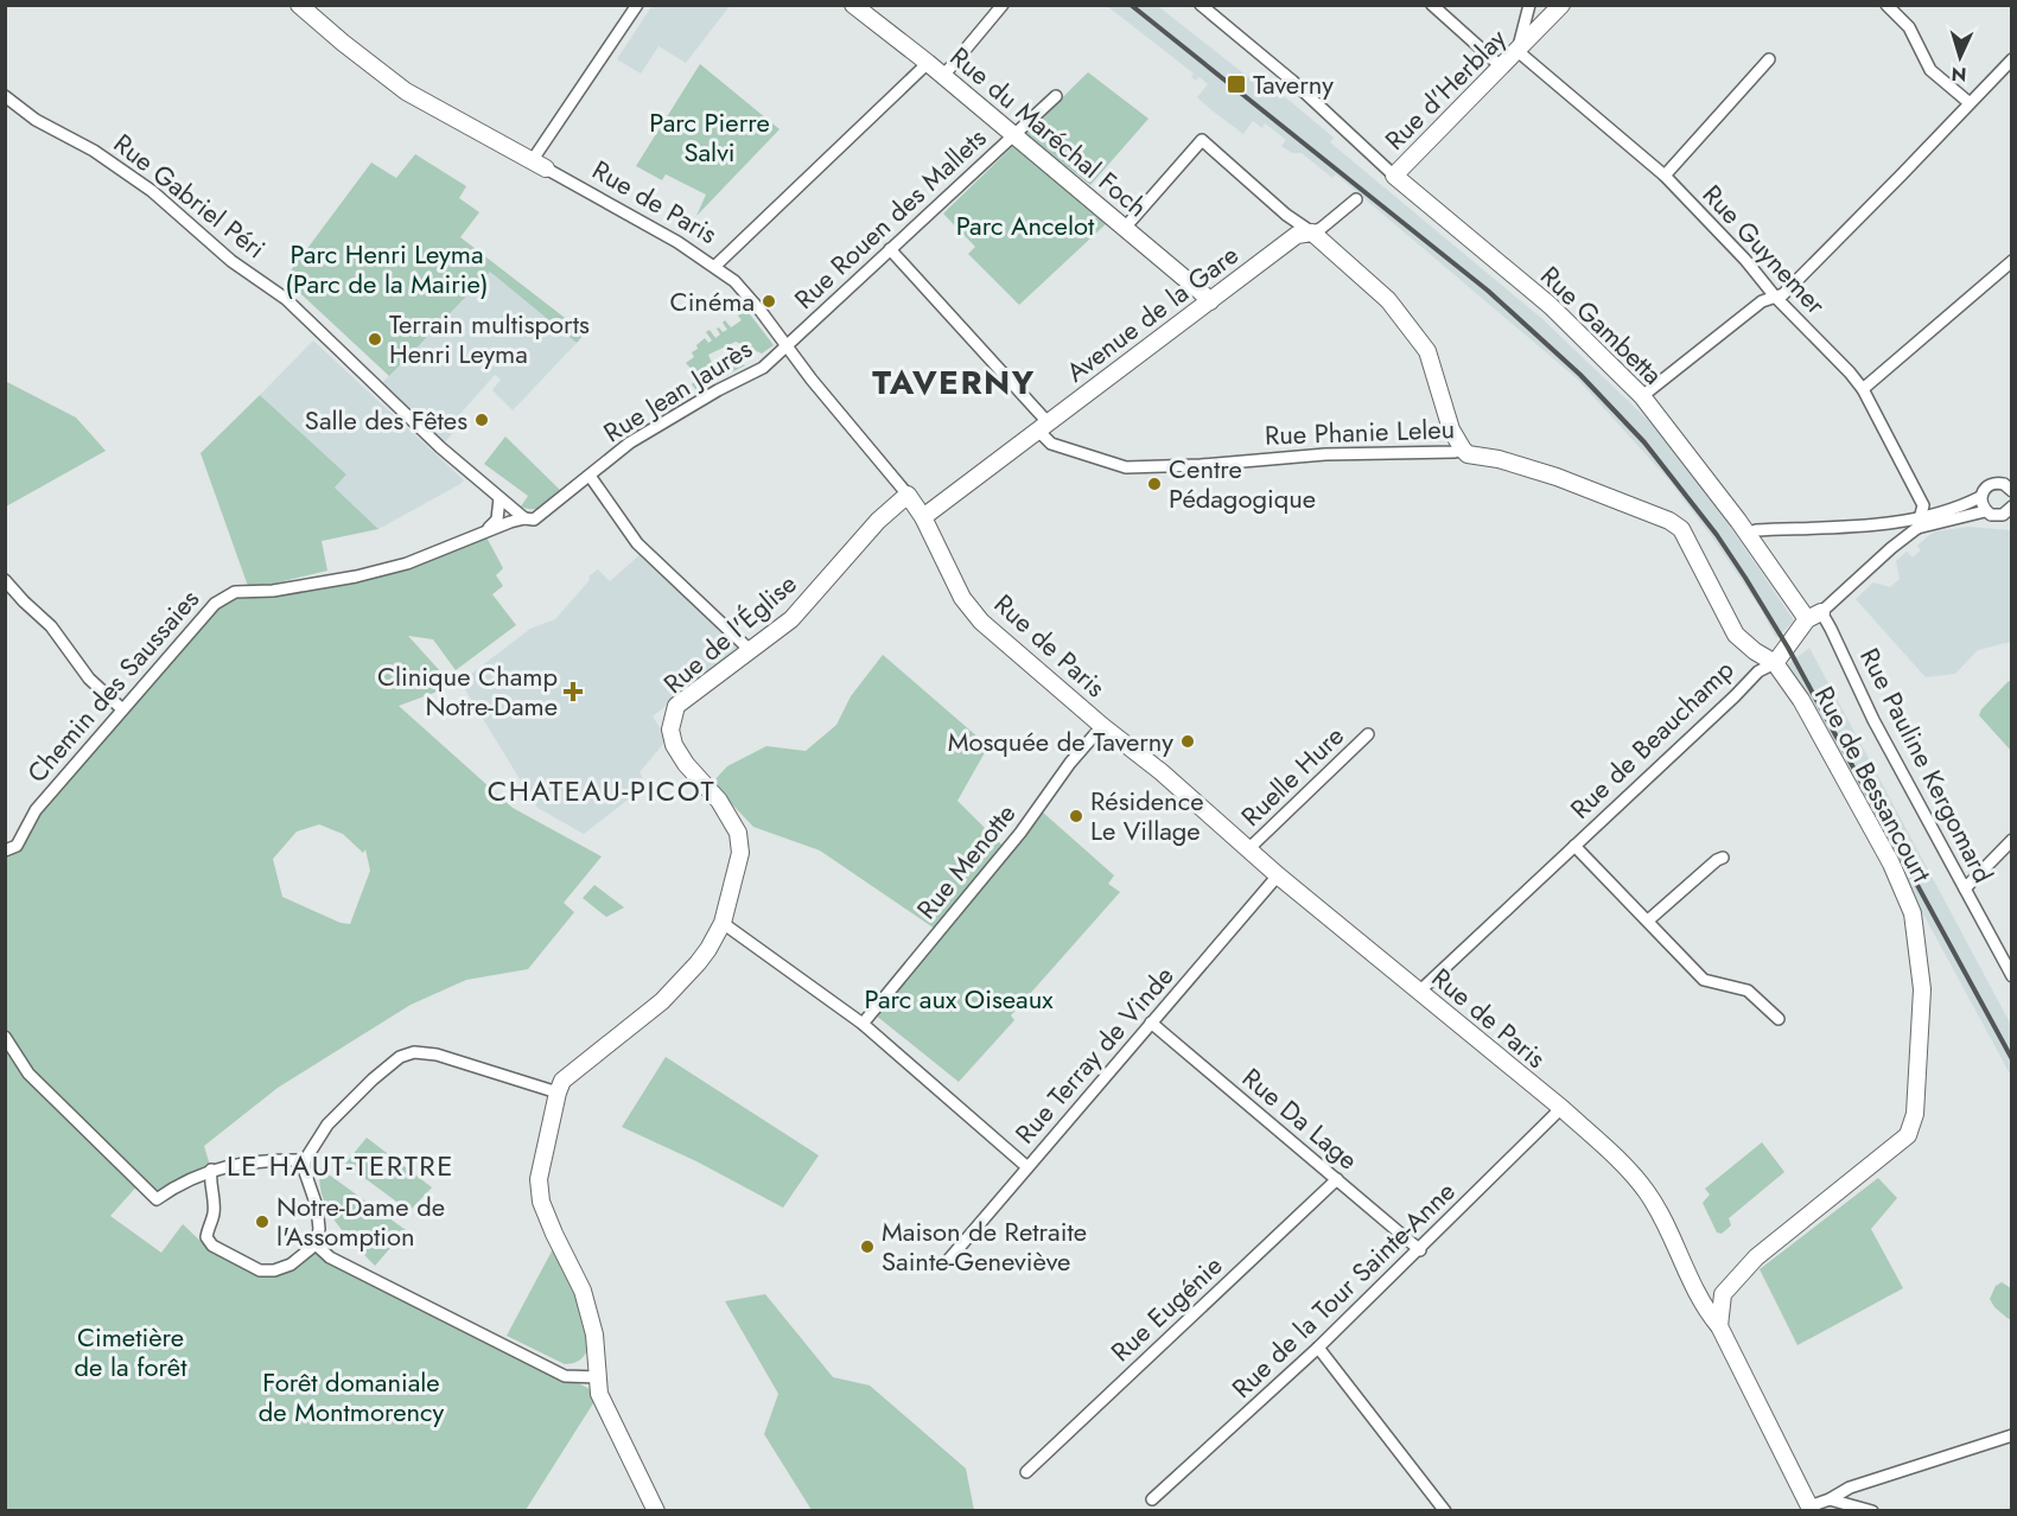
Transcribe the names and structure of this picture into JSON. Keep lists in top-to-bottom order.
{
  "streets": {
    "street": [
      "Rue d'Herblay",
      "Rue du Maréchal Foch",
      "Rue Gabriel Péri",
      "Rue de Paris",
      "Rue Rouen des Mallets",
      "Rue Guynemer",
      "Avenue de la Gare",
      "Rue Gambetta",
      "Rue Jean Jaurès",
      "Rue Phanie Leleu",
      "Rue de l'Église",
      "Chemin des Saussaies",
      "Rue de Beauchamp",
      "Rue Pauline Kergomard",
      "Ruelle Hure",
      "Rue de Bessancourt",
      "Rue Menotte",
      "Rue Terray de Vinde",
      "Rue Da Lage",
      "Rue de la Tour Sainte-Anne",
      "Rue Eugénie"
    ]
  },
  "crossings": [
    ["Rue d'Herblay", "Rue Guynemer"],
    ["Rue d'Herblay", "Rue Gambetta"],
    ["Rue du Maréchal Foch", "Rue Rouen des Mallets"],
    ["Rue du Maréchal Foch", "Avenue de la Gare"],
    ["Rue Gabriel Péri", "Rue Jean Jaurès"],
    ["Rue Gabriel Péri", "Chemin des Saussaies"],
    ["Rue de Paris", "Rue Rouen des Mallets"],
    ["Rue de Paris", "Avenue de la Gare"],
    ["Rue de Paris", "Rue Jean Jaurès"],
    ["Rue de Paris", "Rue de l'Église"],
    ["Rue de Paris", "Rue de Beauchamp"],
    ["Rue de Paris", "Ruelle Hure"],
    ["Rue de Paris", "Rue de Bessancourt"],
    ["Rue de Paris", "Rue Menotte"],
    ["Rue de Paris", "Rue Terray de Vinde"],
    ["Rue de Paris", "Rue de la Tour Sainte-Anne"],
    ["Rue Rouen des Mallets", "Rue Jean Jaurès"],
    ["Rue Rouen des Mallets", "Rue Phanie Leleu"],
    ["Rue Guynemer", "Rue de Beauchamp"],
    ["Avenue de la Gare", "Rue Phanie Leleu"],
    ["Rue Gambetta", "Rue de Beauchamp"],
    ["Rue Gambetta", "Rue Pauline Kergomard"],
    ["Rue Jean Jaurès", "Chemin des Saussaies"],
    ["Rue Phanie Leleu", "Rue de Beauchamp"],
    ["Rue Phanie Leleu", "Rue de Bessancourt"],
    ["Rue de Beauchamp", "Rue Pauline Kergomard"],
    ["Rue de Beauchamp", "Rue de Bessancourt"],
    ["Rue Terray de Vinde", "Rue Da Lage"],
    ["Rue Da Lage", "Rue de la Tour Sainte-Anne"],
    ["Rue Da Lage", "Rue Eugénie"]
  ],
  "districts": ["TAVERNY", "CHATEAU-PICOT", "LE HAUT-TERTRE"],
  "parks": [
    "Parc Pierre Salvi",
    "Parc Ancelot",
    "Parc Henri Leyma (Parc de la Mairie)",
    "Parc aux Oiseaux",
    "Cimetière de la forêt",
    "Forêt domaniale de Montmorency"
  ],
  "places": {
    "transit": ["Taverny"],
    "other": [
      "Cinéma",
      "Terrain multisports Henri Leyma",
      "Salle des Fêtes",
      "Centre Pédagogique",
      "Mosquée de Taverny",
      "Résidence Le Village",
      "Notre-Dame de l'Assomption",
      "Maison de Retraite Sainte-Geneviève"
    ],
    "health": ["Clinique Champ Notre-Dame"]
  },
  "north": "bottom"
}
